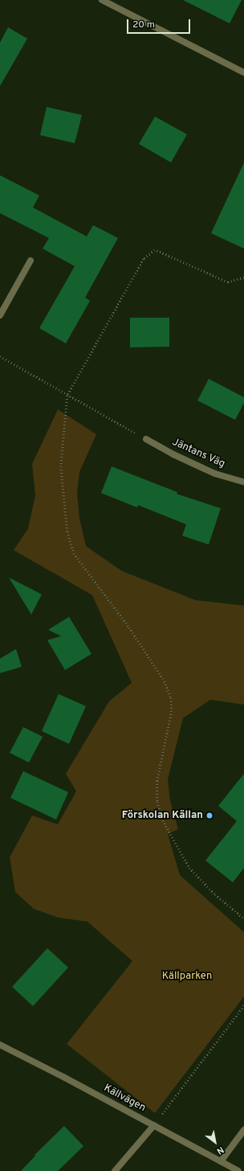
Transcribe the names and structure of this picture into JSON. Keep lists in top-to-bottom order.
{
  "streets": {
    "street": ["Jäntans Väg", "Källvägen"]
  },
  "parks": ["Källparken"],
  "places": ["Förskolan Källan"],
  "scale_bar": "20 m",
  "north": "bottom right"
}
